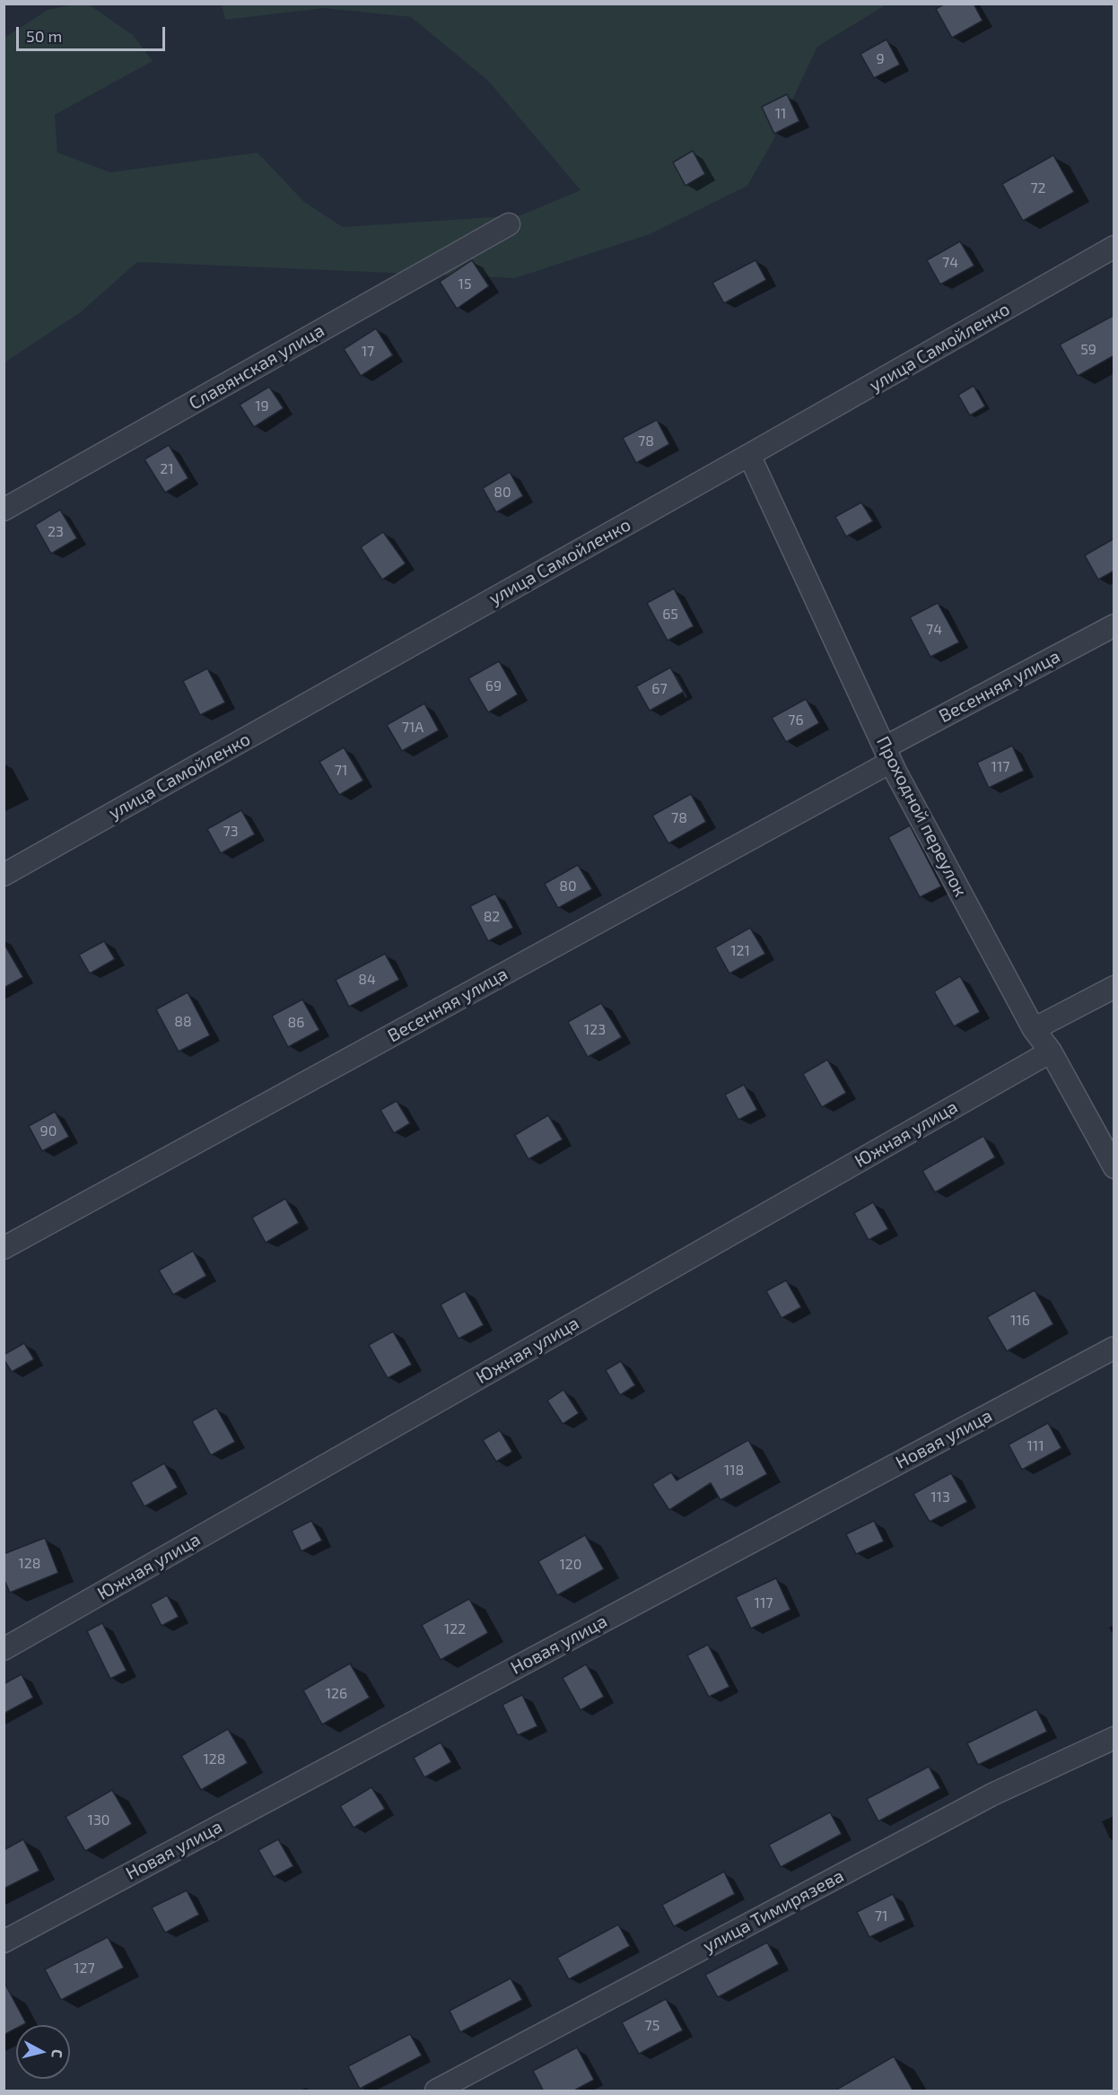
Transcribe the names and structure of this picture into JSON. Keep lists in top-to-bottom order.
{
  "streets": {
    "street": [
      "улица Самойленко",
      "Славянская улица",
      "Весенняя улица",
      "Проходной переулок",
      "Южная улица",
      "Новая улица",
      "улица Тимирязева"
    ]
  },
  "crossings": [
    ["улица Самойленко", "Проходной переулок"],
    ["Весенняя улица", "Проходной переулок"],
    ["Проходной переулок", "Южная улица"]
  ],
  "house_numbers": [
    "9",
    "11",
    "72",
    "74",
    "15",
    "59",
    "17",
    "19",
    "78",
    "21",
    "80",
    "23",
    "65",
    "74",
    "69",
    "67",
    "76",
    "71А",
    "117",
    "71",
    "78",
    "73",
    "80",
    "82",
    "121",
    "84",
    "88",
    "86",
    "123",
    "90",
    "116",
    "111",
    "118",
    "113",
    "128",
    "120",
    "117",
    "122",
    "126",
    "128",
    "130",
    "71",
    "127",
    "75"
  ],
  "scale_bar": "50 m",
  "north": "right"
}
